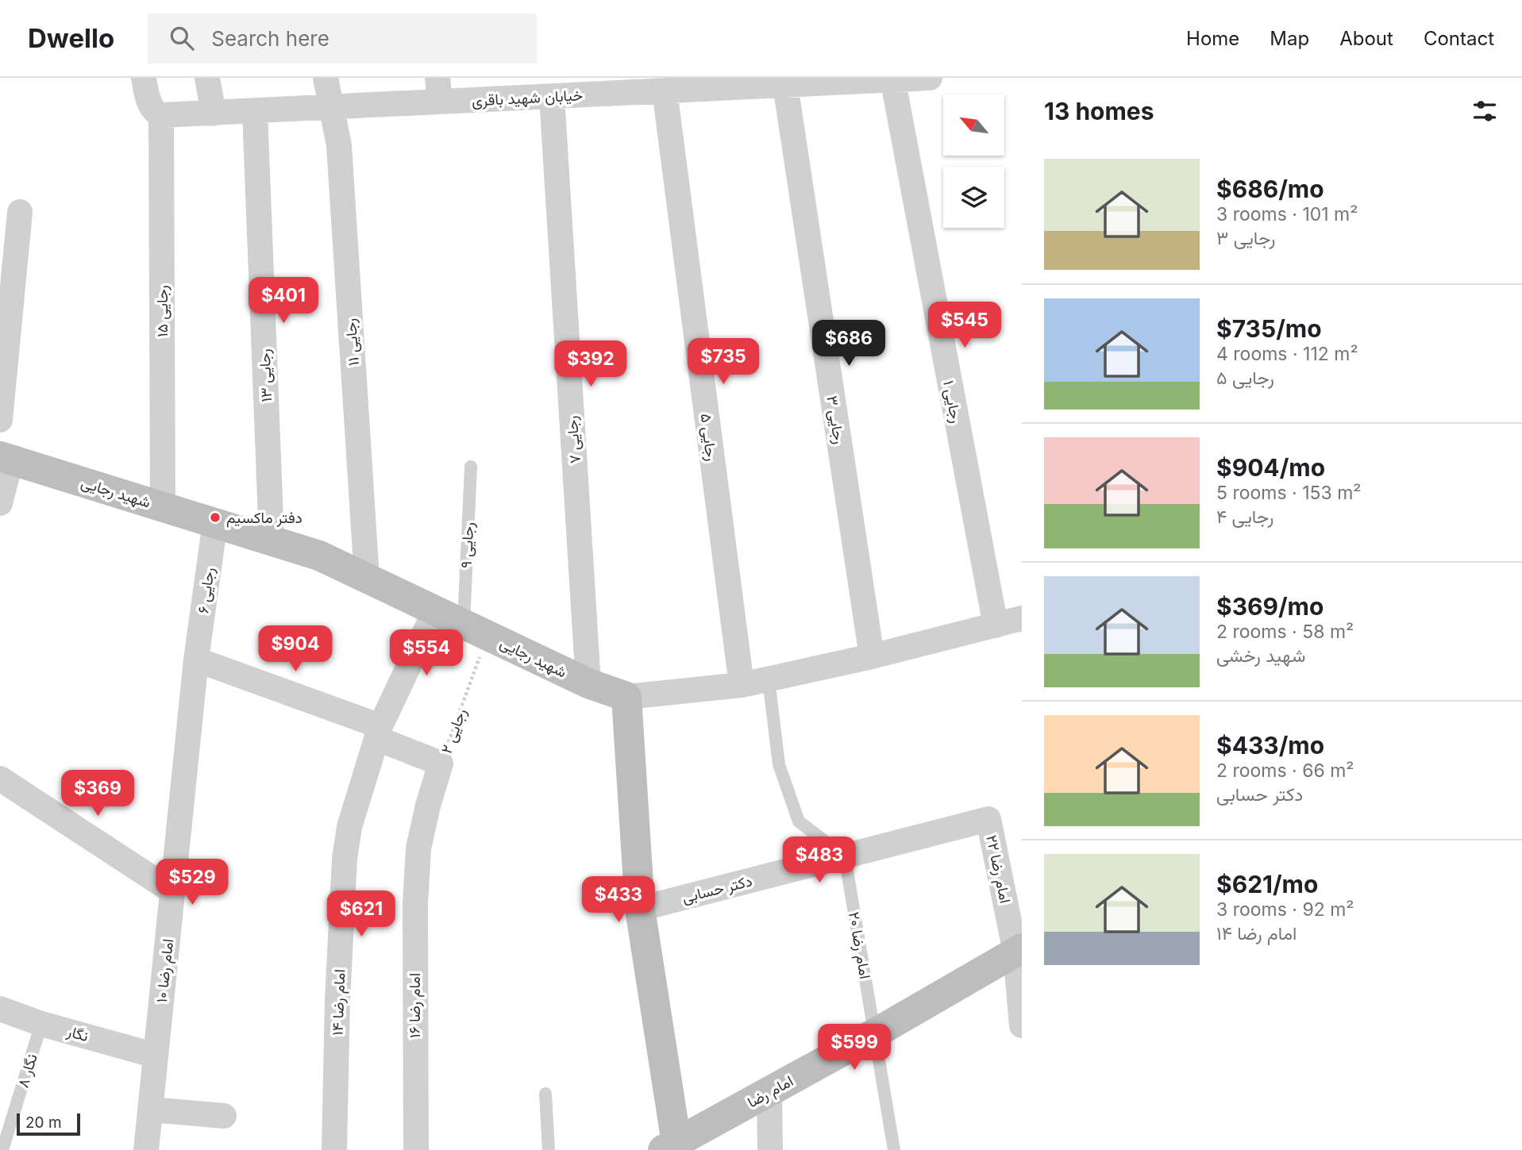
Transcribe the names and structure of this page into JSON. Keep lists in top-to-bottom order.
{
  "streets": {
    "street": [
      "خیابان شهید باقری",
      "رجایی ۱۵",
      "رجایی ۱۱",
      "رجایی ۱۳",
      "رجایی ۱",
      "رجایی ۳",
      "رجایی ۵",
      "رجایی ۷",
      "شهید رجایی",
      "رجایی ۶",
      "امام رضا ۲۲",
      "دکتر حسابی",
      "امام رضا ۱۰",
      "امام رضا ۱۴",
      "امام رضا ۱۶",
      "نگار",
      "امام رضا"
    ],
    "lane": ["رجایی ۹", "امام رضا ۲۰", "نگار ۸"],
    "path": ["رجایی ۲"]
  },
  "crossings": [
    ["خیابان شهید باقری", "رجایی ۱۵"],
    ["خیابان شهید باقری", "رجایی ۱۱"],
    ["خیابان شهید باقری", "رجایی ۱۳"],
    ["خیابان شهید باقری", "رجایی ۱"],
    ["خیابان شهید باقری", "رجایی ۳"],
    ["خیابان شهید باقری", "رجایی ۵"],
    ["خیابان شهید باقری", "رجایی ۷"],
    ["رجایی ۱۵", "شهید رجایی"],
    ["رجایی ۱۱", "شهید رجایی"],
    ["رجایی ۱۳", "شهید رجایی"],
    ["رجایی ۱", "شهید رجایی"],
    ["رجایی ۳", "شهید رجایی"],
    ["رجایی ۵", "شهید رجایی"],
    ["رجایی ۷", "شهید رجایی"],
    ["شهید رجایی", "رجایی ۹"],
    ["شهید رجایی", "رجایی ۶"],
    ["شهید رجایی", "رجایی ۲"],
    ["شهید رجایی", "امام رضا ۱۴"],
    ["رجایی ۹", "رجایی ۲"],
    ["رجایی ۶", "امام رضا ۱۰"],
    ["رجایی ۲", "امام رضا ۱۶"],
    ["امام رضا ۲۲", "دکتر حسابی"],
    ["امام رضا ۲۲", "امام رضا"],
    ["دکتر حسابی", "امام رضا ۲۰"],
    ["امام رضا ۲۰", "امام رضا"],
    ["امام رضا ۱۰", "نگار"],
    ["نگار", "نگار ۸"]
  ],
  "places": ["دفتر ماکسیم"],
  "scale_bar": "20 m",
  "north": "top left",
  "page": {
    "header": "Dwello",
    "search": "Search here",
    "nav": [
      "Home",
      "Map",
      "About",
      "Contact"
    ],
    "heading": "13 homes",
    "list": [
      {
        "name": "$686/mo",
        "note": "3 rooms · 101 m² · رجایی ۳"
      },
      {
        "name": "$735/mo",
        "note": "4 rooms · 112 m² · رجایی ۵"
      },
      {
        "name": "$904/mo",
        "note": "5 rooms · 153 m² · رجایی ۴"
      },
      {
        "name": "$369/mo",
        "note": "2 rooms · 58 m² · شهید رخشی"
      },
      {
        "name": "$433/mo",
        "note": "2 rooms · 66 m² · دکتر حسابی"
      },
      {
        "name": "$621/mo",
        "note": "3 rooms · 92 m² · امام رضا ۱۴"
      }
    ],
    "price": [
      "$401",
      "$545",
      "$686",
      "$735",
      "$392",
      "$904",
      "$554",
      "$369",
      "$483",
      "$529",
      "$433",
      "$621",
      "$599"
    ],
    "scale": "20 m"
  }
}
